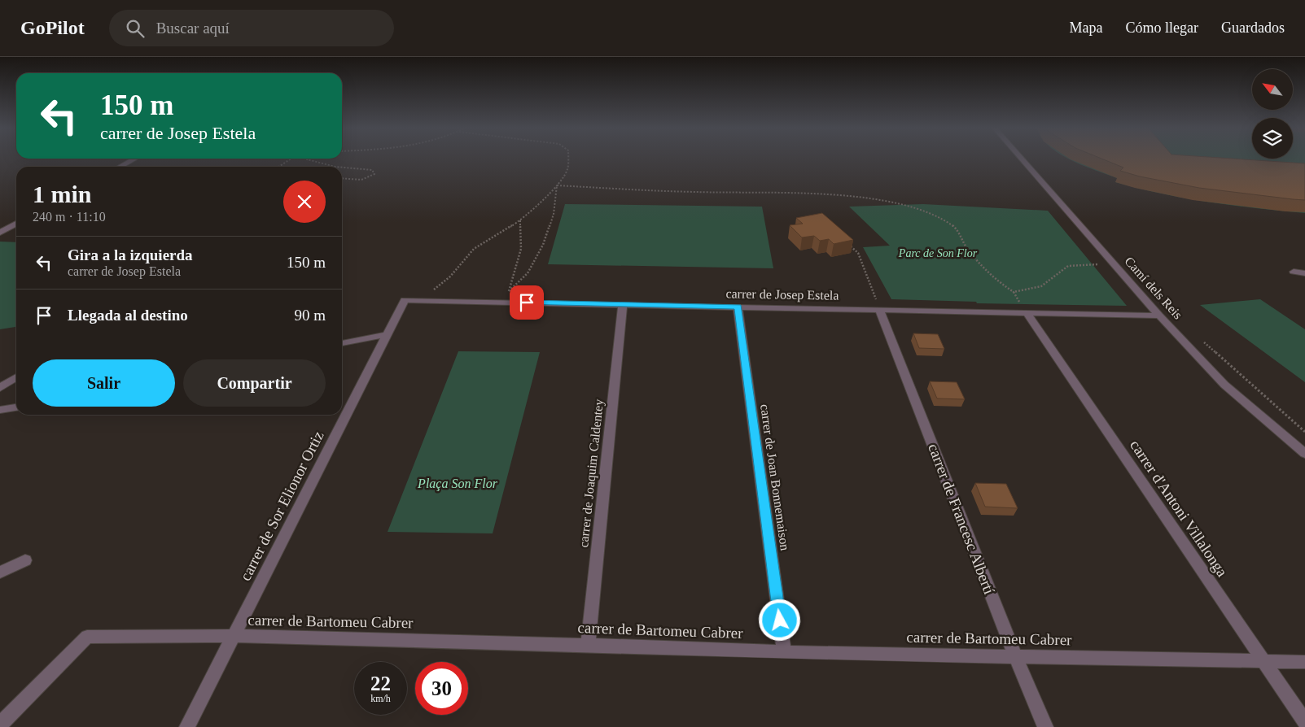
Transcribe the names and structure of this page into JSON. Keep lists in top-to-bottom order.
{
  "streets": {
    "street": [
      "Camí dels Reis",
      "carrer de Josep Estela",
      "carrer de Joaquim Caldentey",
      "carrer de Joan Bonnemaison",
      "carrer de Sor Elionor Ortiz",
      "carrer d'Antoni Villalonga",
      "carrer de Francesc Albertí",
      "carrer de Bartomeu Cabrer"
    ]
  },
  "crossings": [
    ["Camí dels Reis", "carrer de Josep Estela"],
    ["carrer de Josep Estela", "carrer de Joaquim Caldentey"],
    ["carrer de Josep Estela", "carrer de Joan Bonnemaison"],
    ["carrer de Josep Estela", "carrer de Sor Elionor Ortiz"],
    ["carrer de Josep Estela", "carrer d'Antoni Villalonga"],
    ["carrer de Josep Estela", "carrer de Francesc Albertí"],
    ["carrer de Joaquim Caldentey", "carrer de Bartomeu Cabrer"],
    ["carrer de Joan Bonnemaison", "carrer de Bartomeu Cabrer"],
    ["carrer de Sor Elionor Ortiz", "carrer de Bartomeu Cabrer"],
    ["carrer d'Antoni Villalonga", "carrer de Bartomeu Cabrer"],
    ["carrer de Francesc Albertí", "carrer de Bartomeu Cabrer"]
  ],
  "parks": ["Parc de Son Flor", "Plaça Son Flor"],
  "north": "top left",
  "page": {
    "header": "GoPilot",
    "search": "Buscar aquí",
    "nav": ["Mapa", "Cómo llegar", "Guardados"],
    "turn": ["150 m", "carrer de Josep Estela"],
    "heading": ["1 min", "240 m · 11:10"],
    "list": [
      {
        "name": "Gira a la izquierda",
        "note": "carrer de Josep Estela",
        "value": "150 m"
      },
      {
        "name": "Llegada al destino",
        "value": "90 m"
      }
    ],
    "buttons": ["Salir", "Compartir"],
    "speed": "22 km/h",
    "limit": "30"
  }
}
